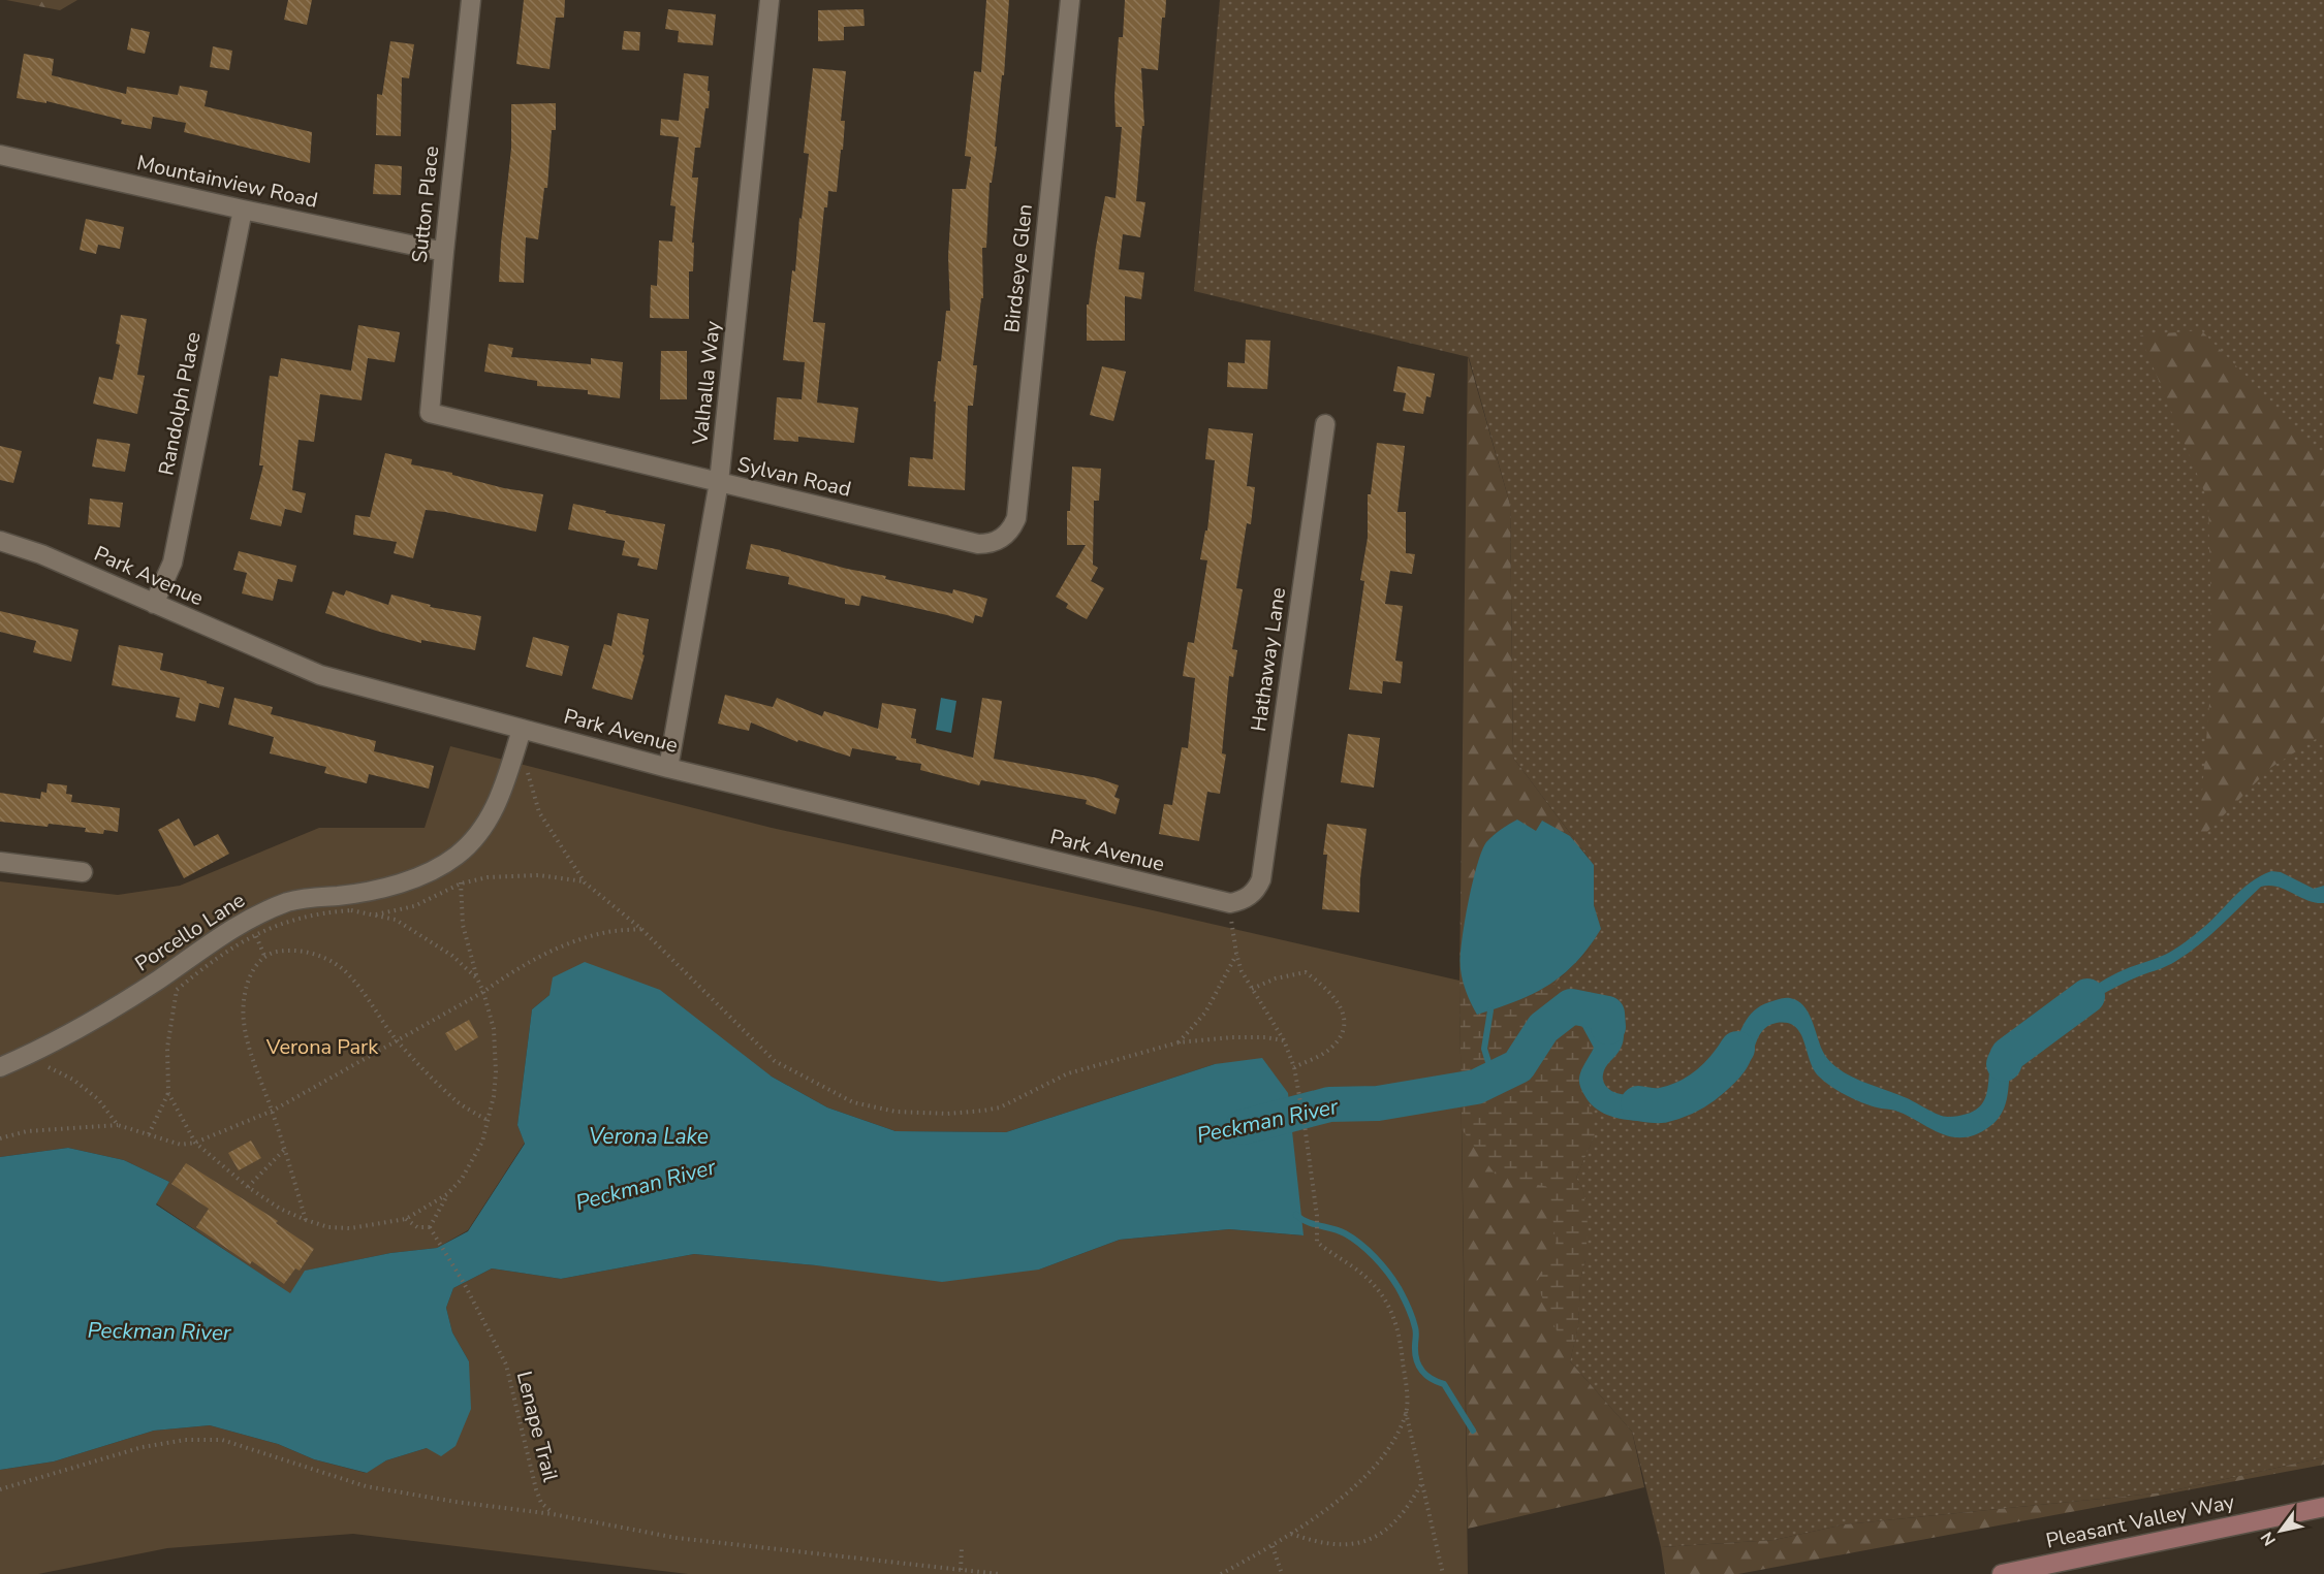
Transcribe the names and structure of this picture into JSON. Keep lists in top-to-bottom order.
{
  "streets": {
    "main road": ["Pleasant Valley Way"],
    "street": [
      "Mountainview Road",
      "Sutton Place",
      "Birdseye Glen",
      "Valhalla Way",
      "Randolph Place",
      "Sylvan Road",
      "Park Avenue",
      "Hathaway Lane",
      "Porcello Lane"
    ],
    "path": ["Lenape Trail"]
  },
  "crossings": [
    ["Mountainview Road", "Sutton Place"],
    ["Mountainview Road", "Randolph Place"],
    ["Sutton Place", "Sylvan Road"],
    ["Birdseye Glen", "Sylvan Road"],
    ["Valhalla Way", "Sylvan Road"],
    ["Valhalla Way", "Park Avenue"],
    ["Randolph Place", "Park Avenue"],
    ["Park Avenue", "Hathaway Lane"],
    ["Park Avenue", "Porcello Lane"]
  ],
  "water": ["Peckman River", "Verona Lake"],
  "parks": ["Verona Park"],
  "north": "bottom left"
}
